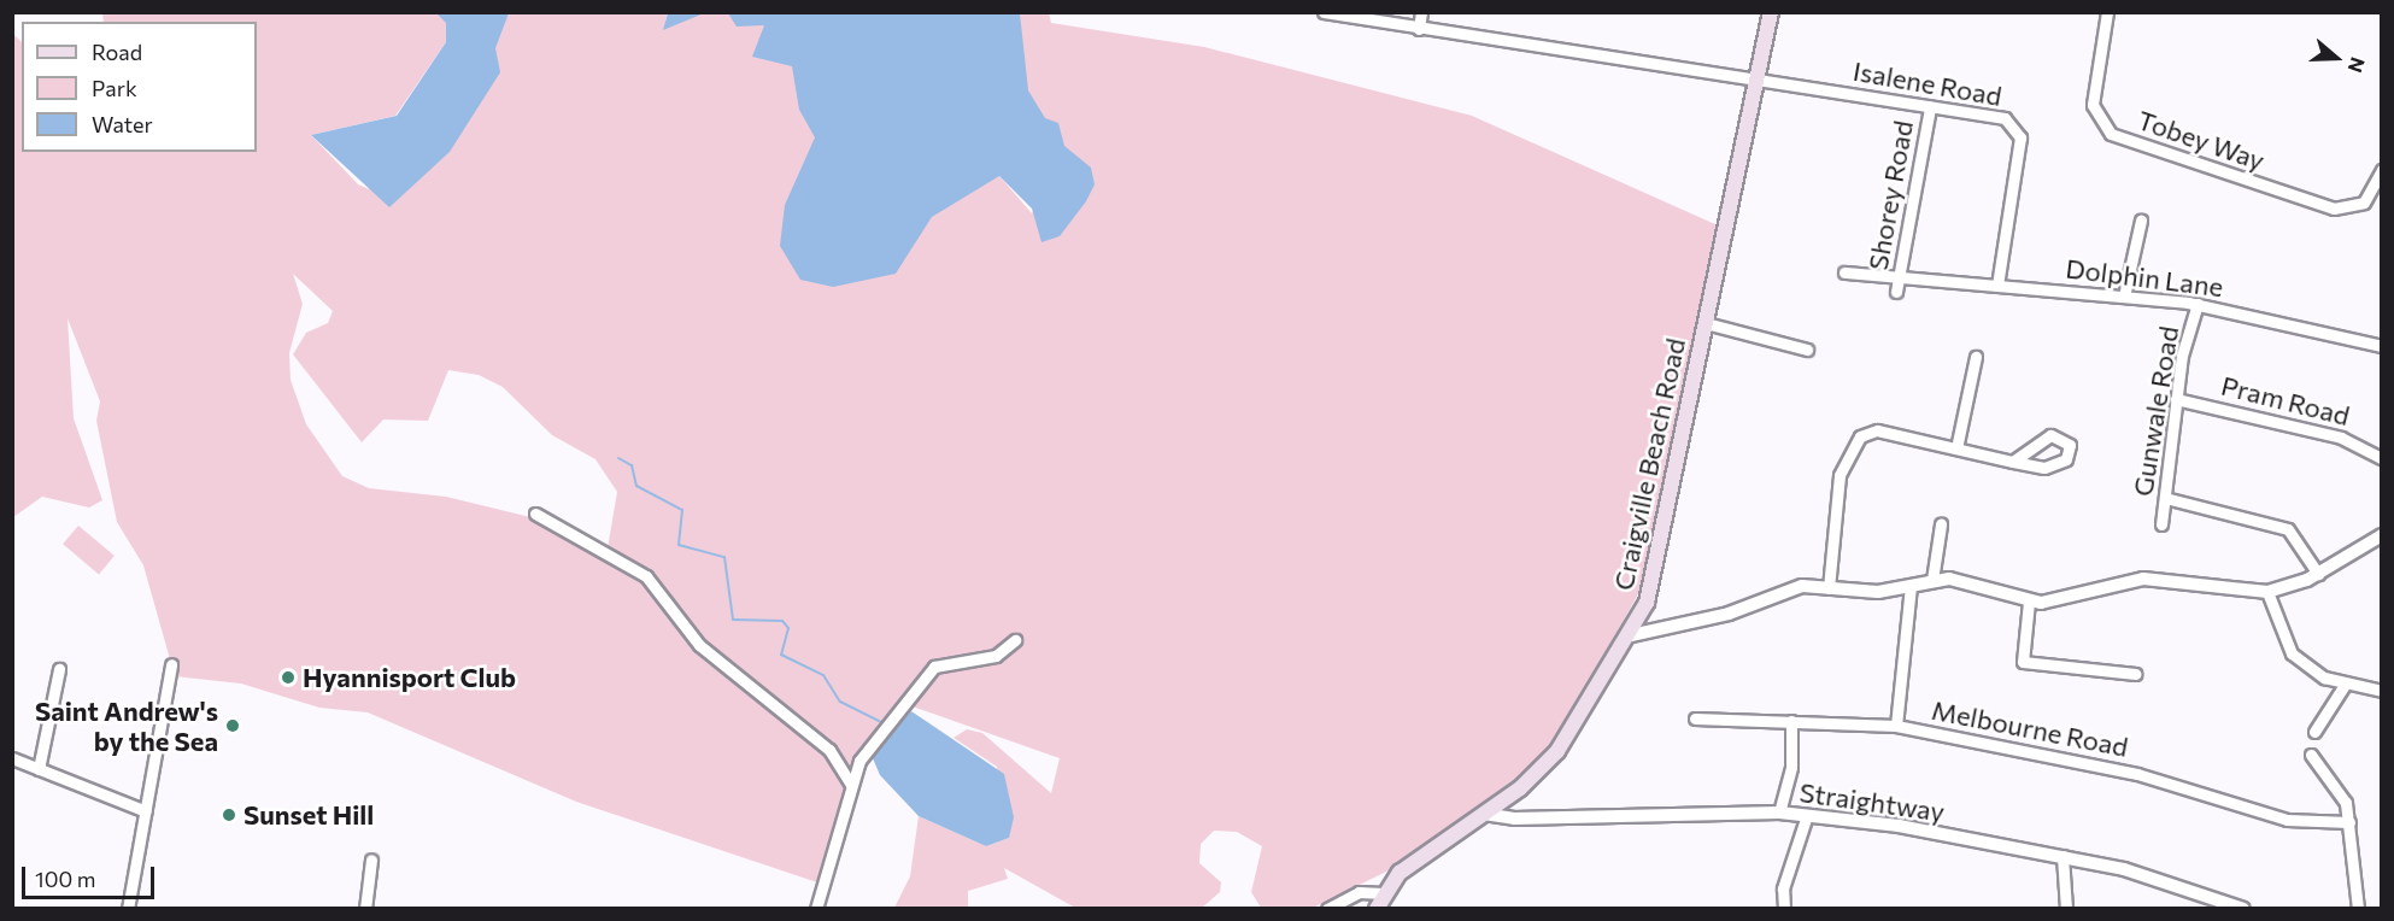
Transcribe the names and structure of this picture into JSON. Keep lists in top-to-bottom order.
{
  "streets": {
    "main road": ["Craigville Beach Road"],
    "street": [
      "Isalene Road",
      "Tobey Way",
      "Shorey Road",
      "Dolphin Lane",
      "Pram Road",
      "Gunwale Road",
      "Melbourne Road",
      "Straightway"
    ]
  },
  "crossings": [
    ["Isalene Road", "Shorey Road"],
    ["Isalene Road", "Dolphin Lane"],
    ["Isalene Road", "Craigville Beach Road"],
    ["Shorey Road", "Dolphin Lane"],
    ["Dolphin Lane", "Gunwale Road"],
    ["Pram Road", "Gunwale Road"],
    ["Craigville Beach Road", "Straightway"]
  ],
  "places": ["Hyannisport Club", "Saint Andrew's by the Sea", "Sunset Hill"],
  "legend": ["Road", "Park", "Water"],
  "scale_bar": "100 m",
  "north": "right"
}
